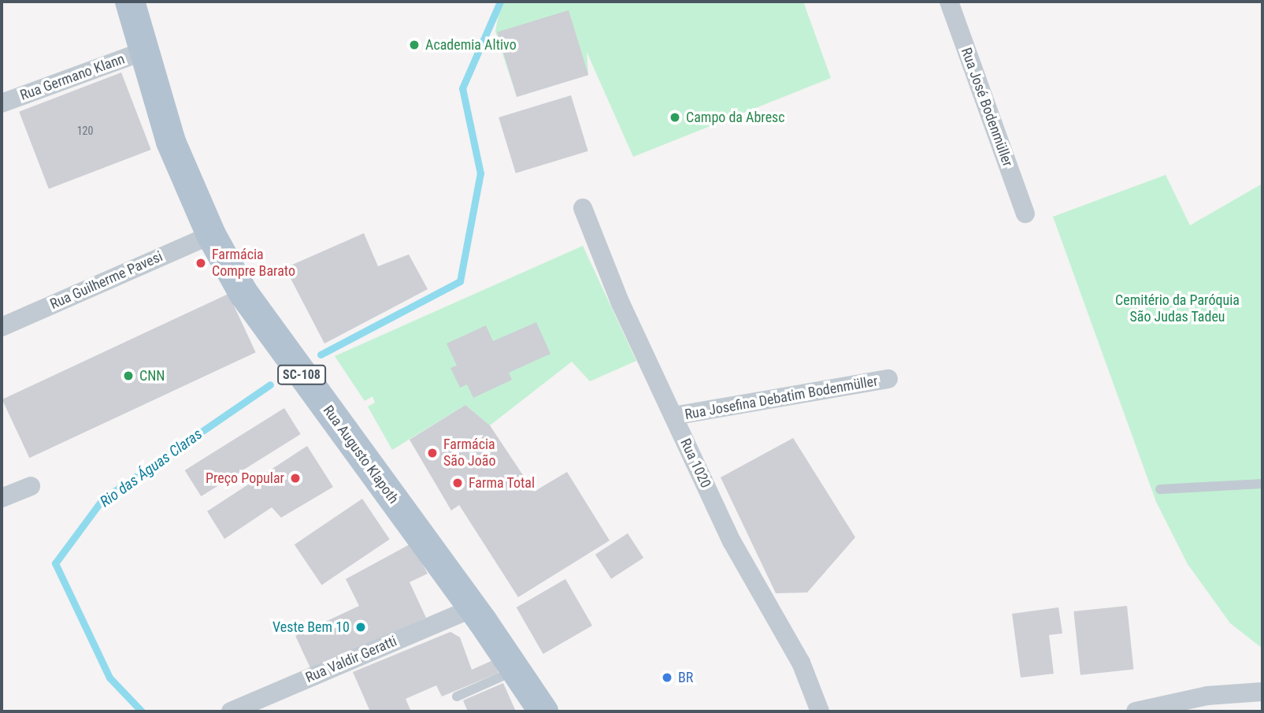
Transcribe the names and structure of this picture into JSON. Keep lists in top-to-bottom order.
{
  "streets": {
    "main road": ["SC-108", "Rua Augusto Klapoth"],
    "street": [
      "Rua Germano Klann",
      "Rua José Bodenmüller",
      "Rua Guilherme Pavesi",
      "Rua Josefina Debatim Bodenmüller",
      "Rua 1020",
      "Rua Valdir Geratti"
    ]
  },
  "crossings": [
    ["Rua Germano Klann", "Rua Augusto Klapoth"],
    ["Rua Guilherme Pavesi", "Rua Augusto Klapoth"],
    ["Rua Josefina Debatim Bodenmüller", "Rua 1020"],
    ["Rua Augusto Klapoth", "Rua Valdir Geratti"]
  ],
  "water": ["Rio das Águas Claras"],
  "parks": ["Cemitério da Paróquia São Judas Tadeu"],
  "places": [
    "Academia Altivo",
    "Campo da Abresc",
    "Farmácia Compre Barato",
    "CNN",
    "Farmácia São João",
    "Preço Popular",
    "Farma Total",
    "Veste Bem 10",
    "BR"
  ],
  "house_numbers": ["120"]
}
